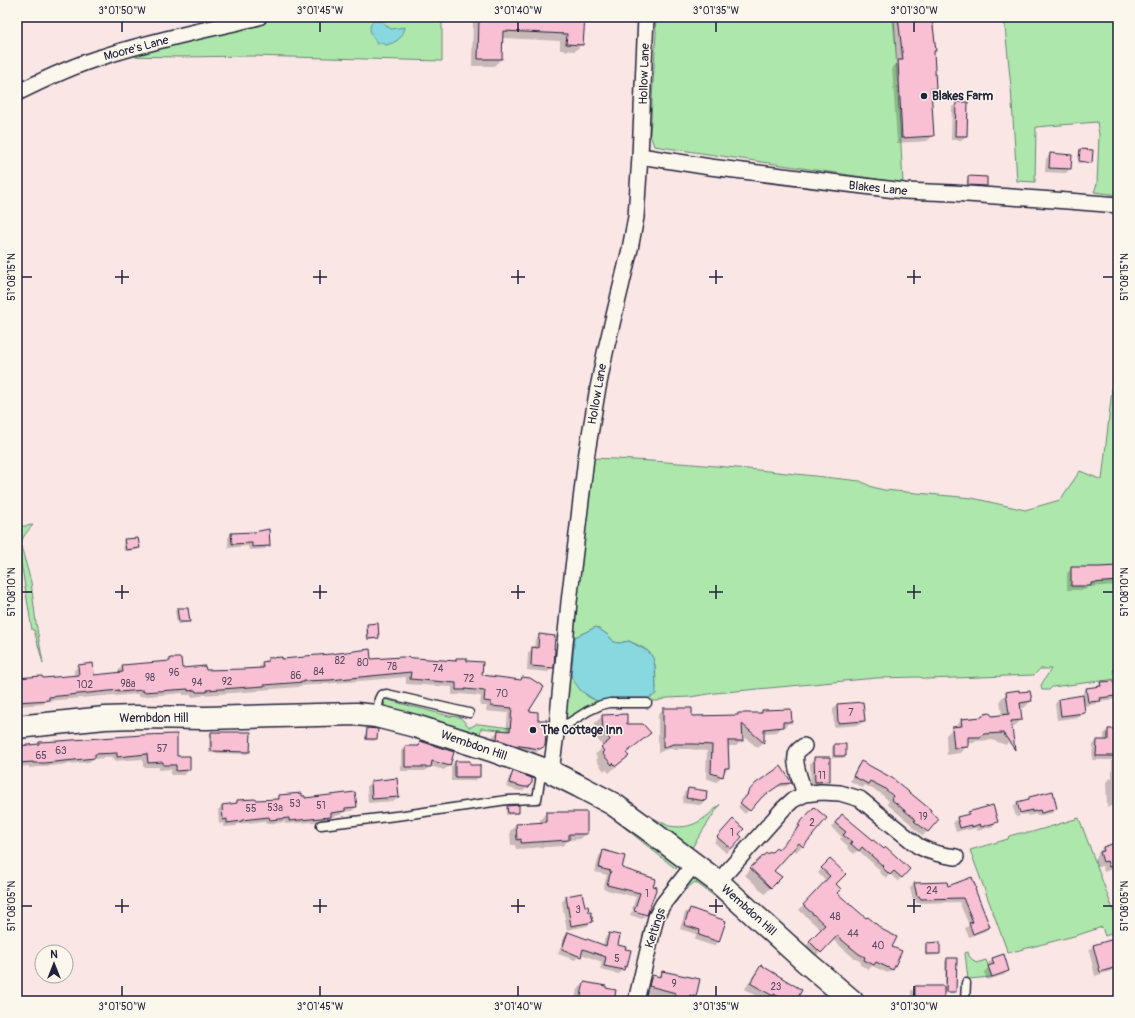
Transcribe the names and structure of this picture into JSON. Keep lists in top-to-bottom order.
{
  "streets": {
    "main road": ["Wembdon Hill"],
    "street": [
      "Moore's Lane",
      "Hollow Lane",
      "Blakes Lane",
      "Keltings"
    ]
  },
  "crossings": [
    ["Hollow Lane", "Blakes Lane"],
    ["Hollow Lane", "Wembdon Hill"],
    ["Wembdon Hill", "Keltings"]
  ],
  "places": ["Blakes Farm", "The Cottage Inn"],
  "house_numbers": [
    "82",
    "80",
    "78",
    "74",
    "84",
    "96",
    "86",
    "98",
    "72",
    "92",
    "94",
    "98a",
    "102",
    "70",
    "7",
    "57",
    "63",
    "65",
    "11",
    "53",
    "51",
    "53a",
    "55",
    "19",
    "2",
    "1",
    "24",
    "1",
    "3",
    "48",
    "44",
    "40",
    "5",
    "9",
    "23"
  ],
  "north": "top",
  "coordinates": [
    "3°01'50\"W",
    "3°01'45\"W",
    "3°01'40\"W",
    "3°01'35\"W",
    "3°01'30\"W",
    "51°08'15\"N",
    "51°08'10\"N",
    "51°08'05\"N"
  ]
}
